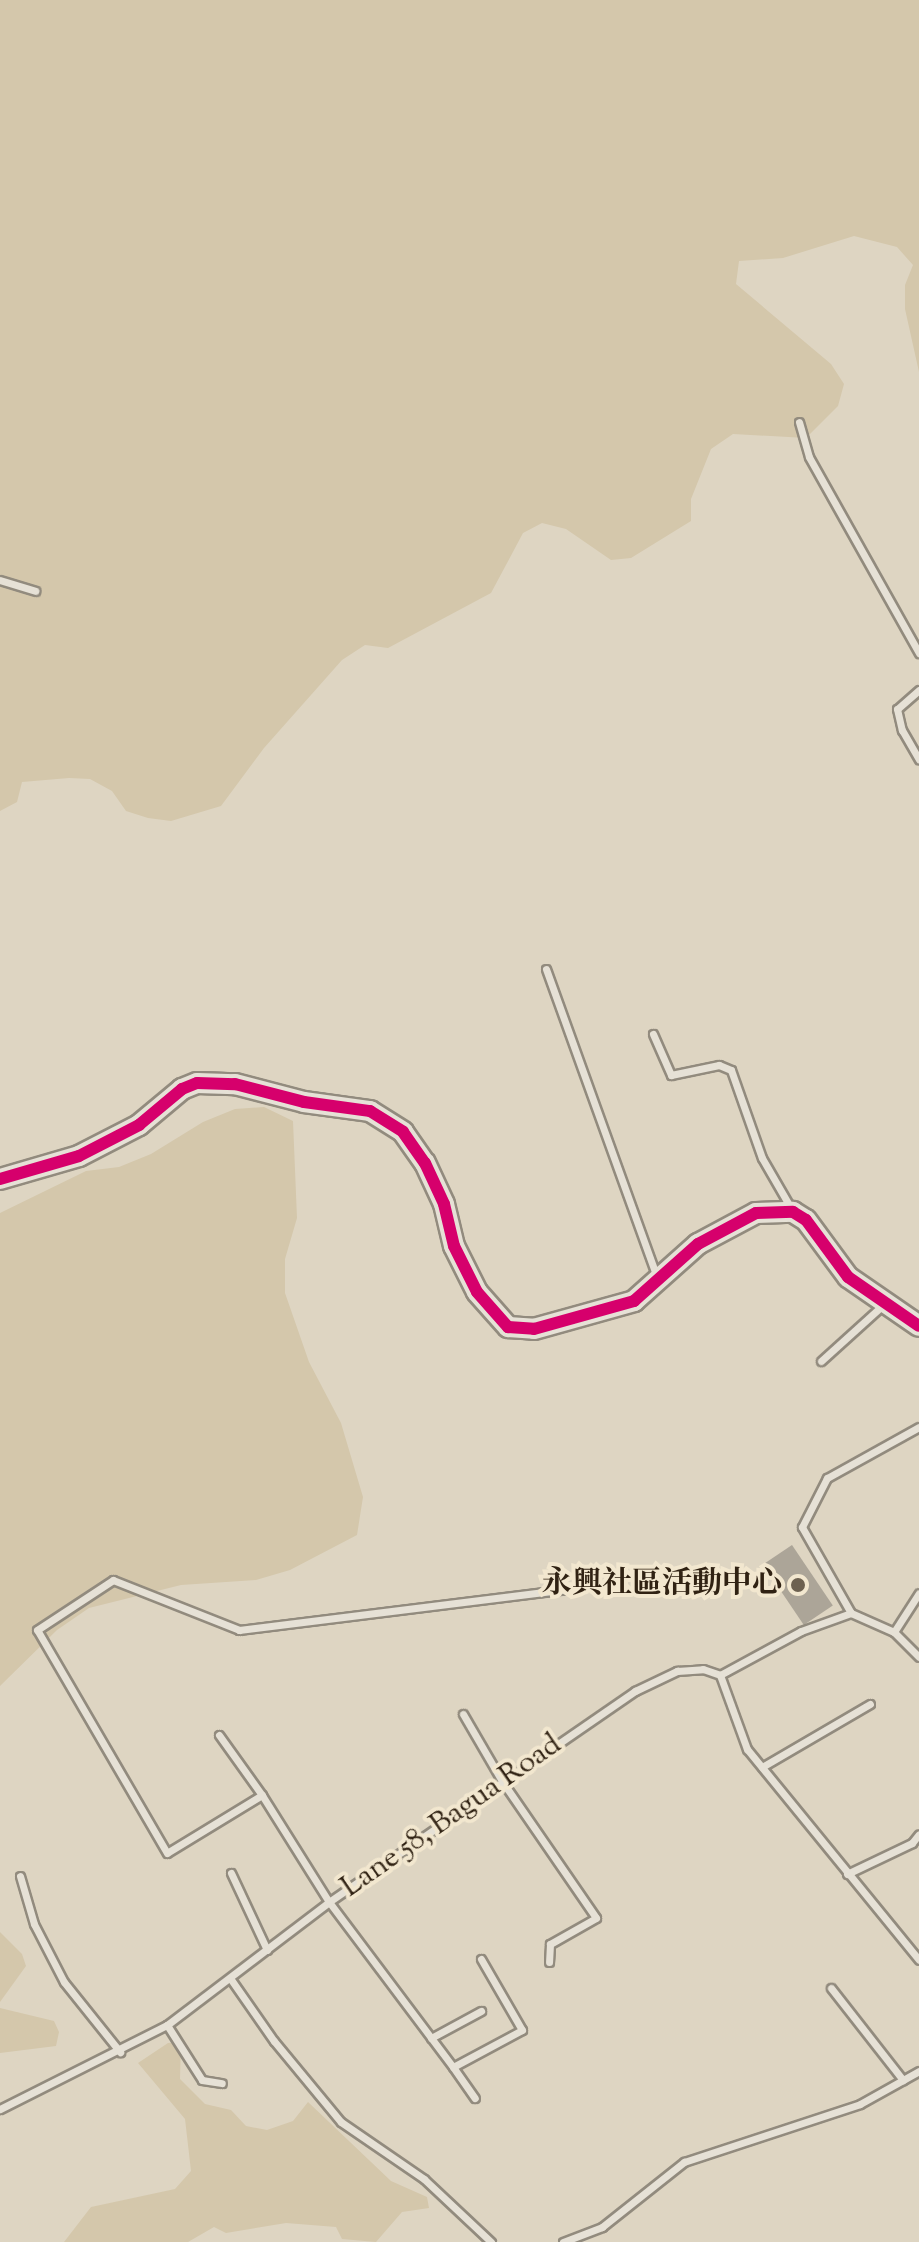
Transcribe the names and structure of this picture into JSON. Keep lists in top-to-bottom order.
{
  "streets": {
    "lane": ["Lane 58, Bagua Road"]
  },
  "places": ["永興社區活動中心"]
}
